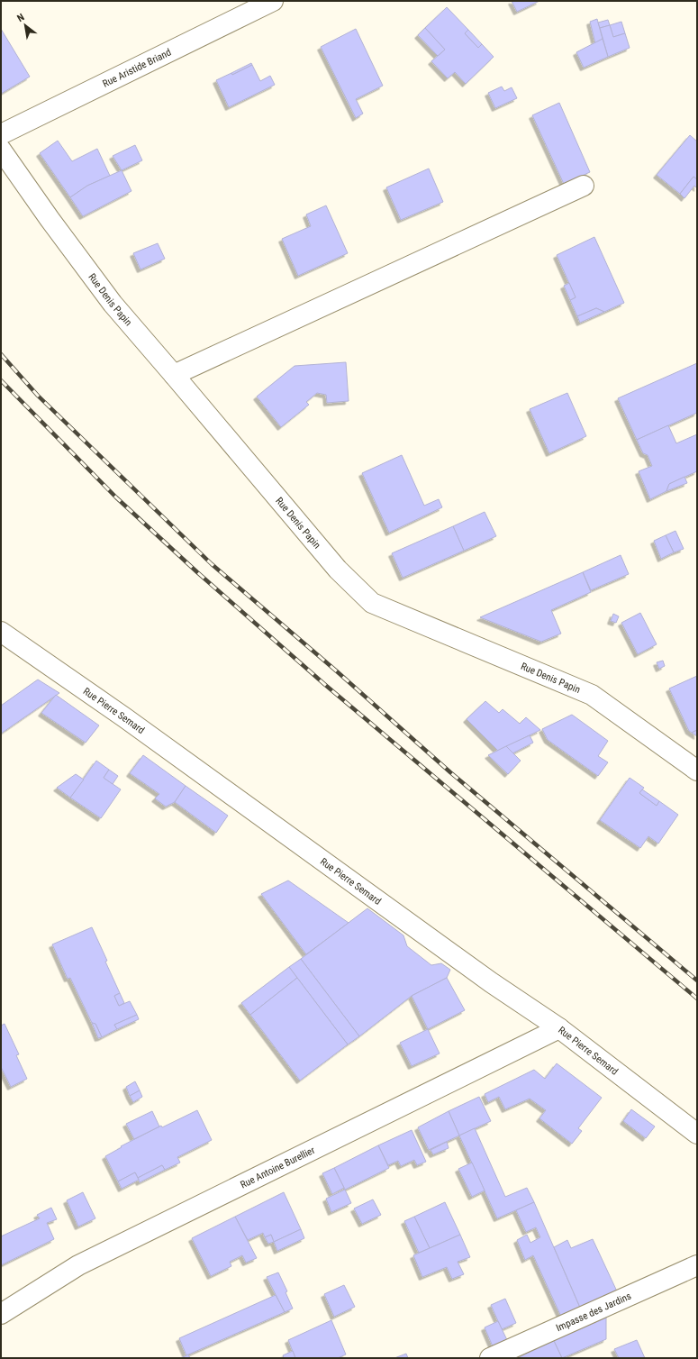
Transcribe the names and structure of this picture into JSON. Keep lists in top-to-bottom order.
{
  "streets": {
    "street": [
      "Rue Aristide Briand",
      "Rue Denis Papin",
      "Rue Pierre Semard",
      "Rue Antoine Burellier",
      "Impasse des Jardins"
    ]
  },
  "crossings": [
    ["Rue Pierre Semard", "Rue Antoine Burellier"]
  ],
  "north": "top left"
}
